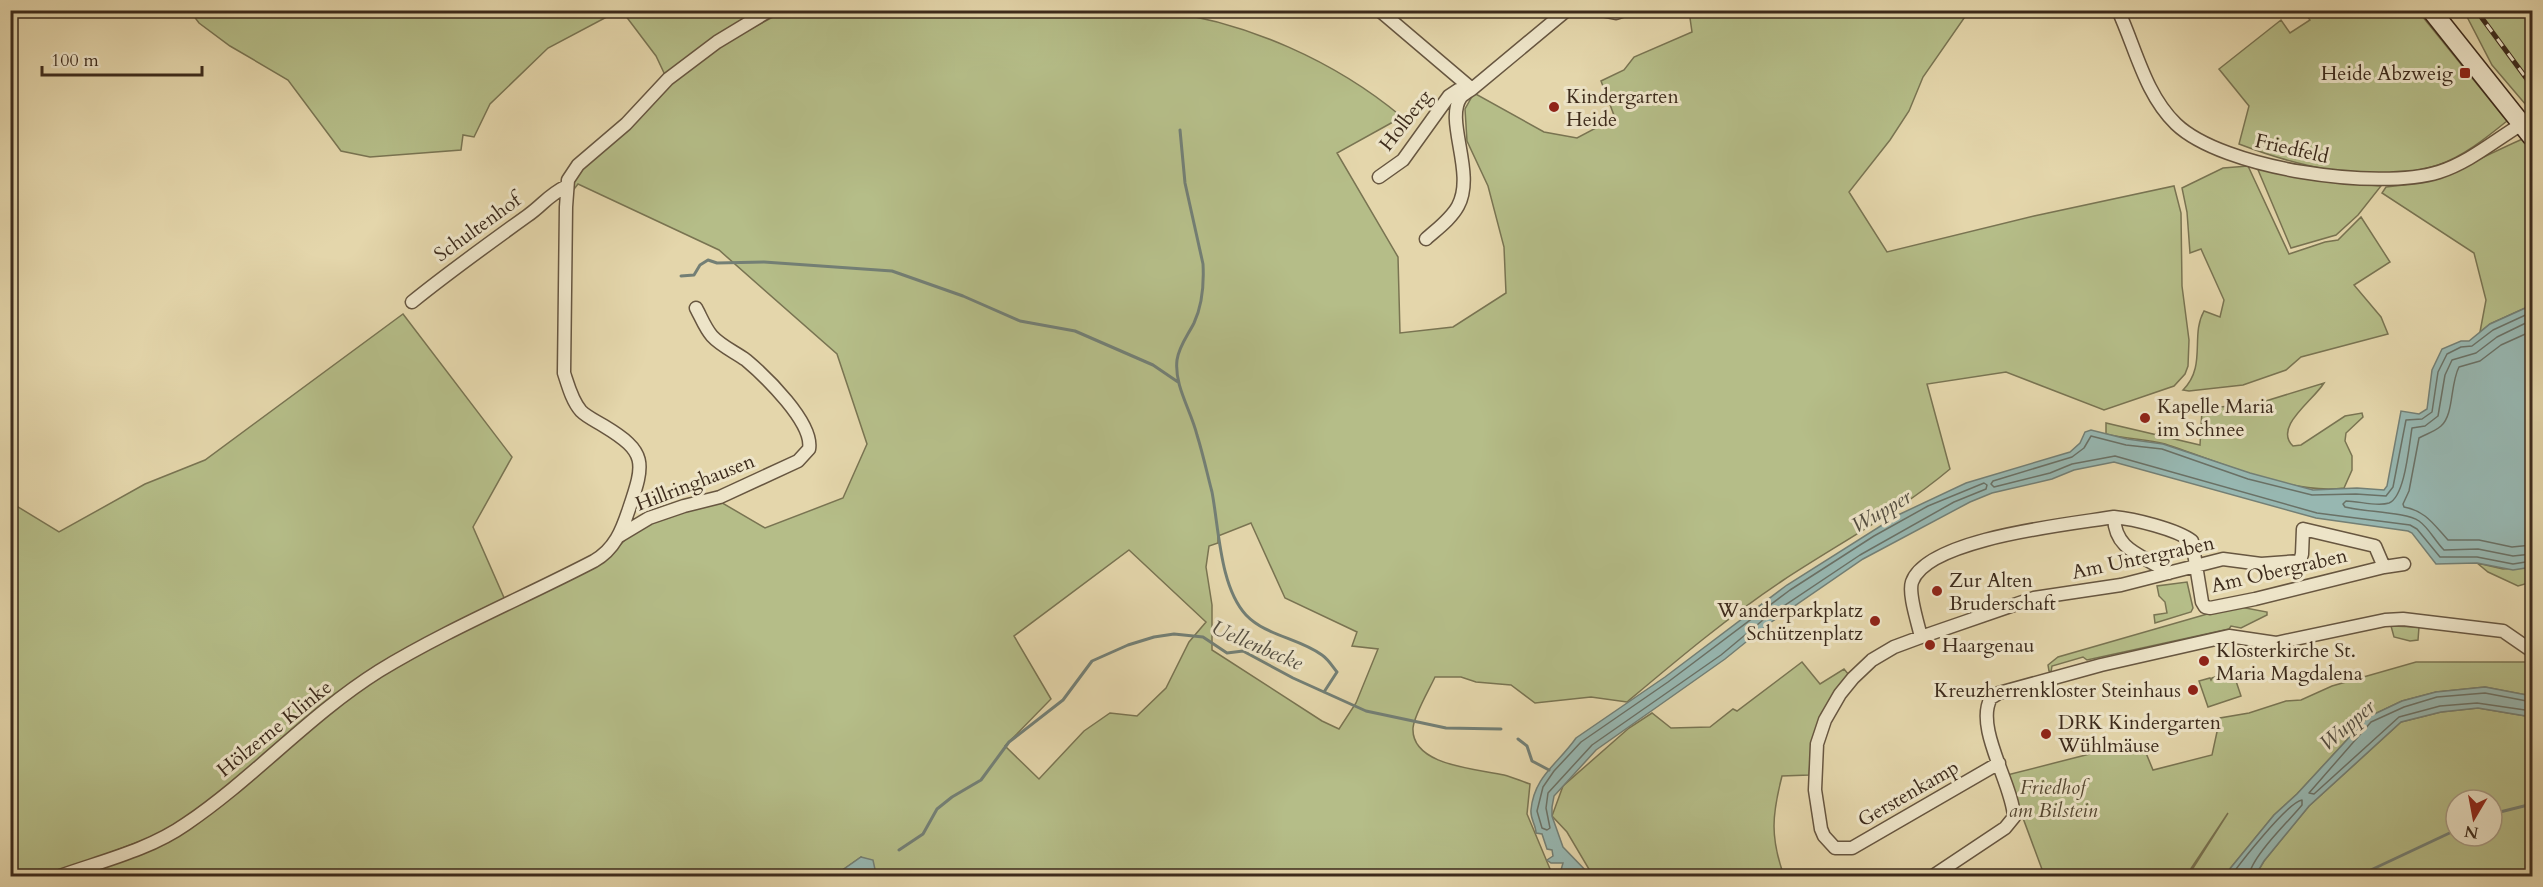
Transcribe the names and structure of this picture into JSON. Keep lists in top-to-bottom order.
{
  "streets": {
    "street": [
      "Holberg",
      "Friedfeld",
      "Schultenhof",
      "Hillringhausen",
      "Am Untergraben",
      "Am Obergraben",
      "Hölzerne Klinke",
      "Gerstenkamp"
    ]
  },
  "crossings": [
    ["Schultenhof", "Hillringhausen"],
    ["Hillringhausen", "Hölzerne Klinke"],
    ["Am Untergraben", "Am Obergraben"],
    ["Am Untergraben", "Gerstenkamp"]
  ],
  "water": ["Wupper", "Uellenbecke"],
  "parks": ["Friedhof am Bilstein"],
  "places": {
    "transit": ["Heide Abzweig"],
    "other": [
      "Kindergarten Heide",
      "Kapelle Maria im Schnee",
      "Zur Alten Bruderschaft",
      "Wanderparkplatz Schützenplatz",
      "Haargenau",
      "Klosterkirche St. Maria Magdalena",
      "Kreuzherrenkloster Steinhaus",
      "DRK Kindergarten Wühlmäuse"
    ]
  },
  "scale_bar": "100 m",
  "north": "bottom"
}
